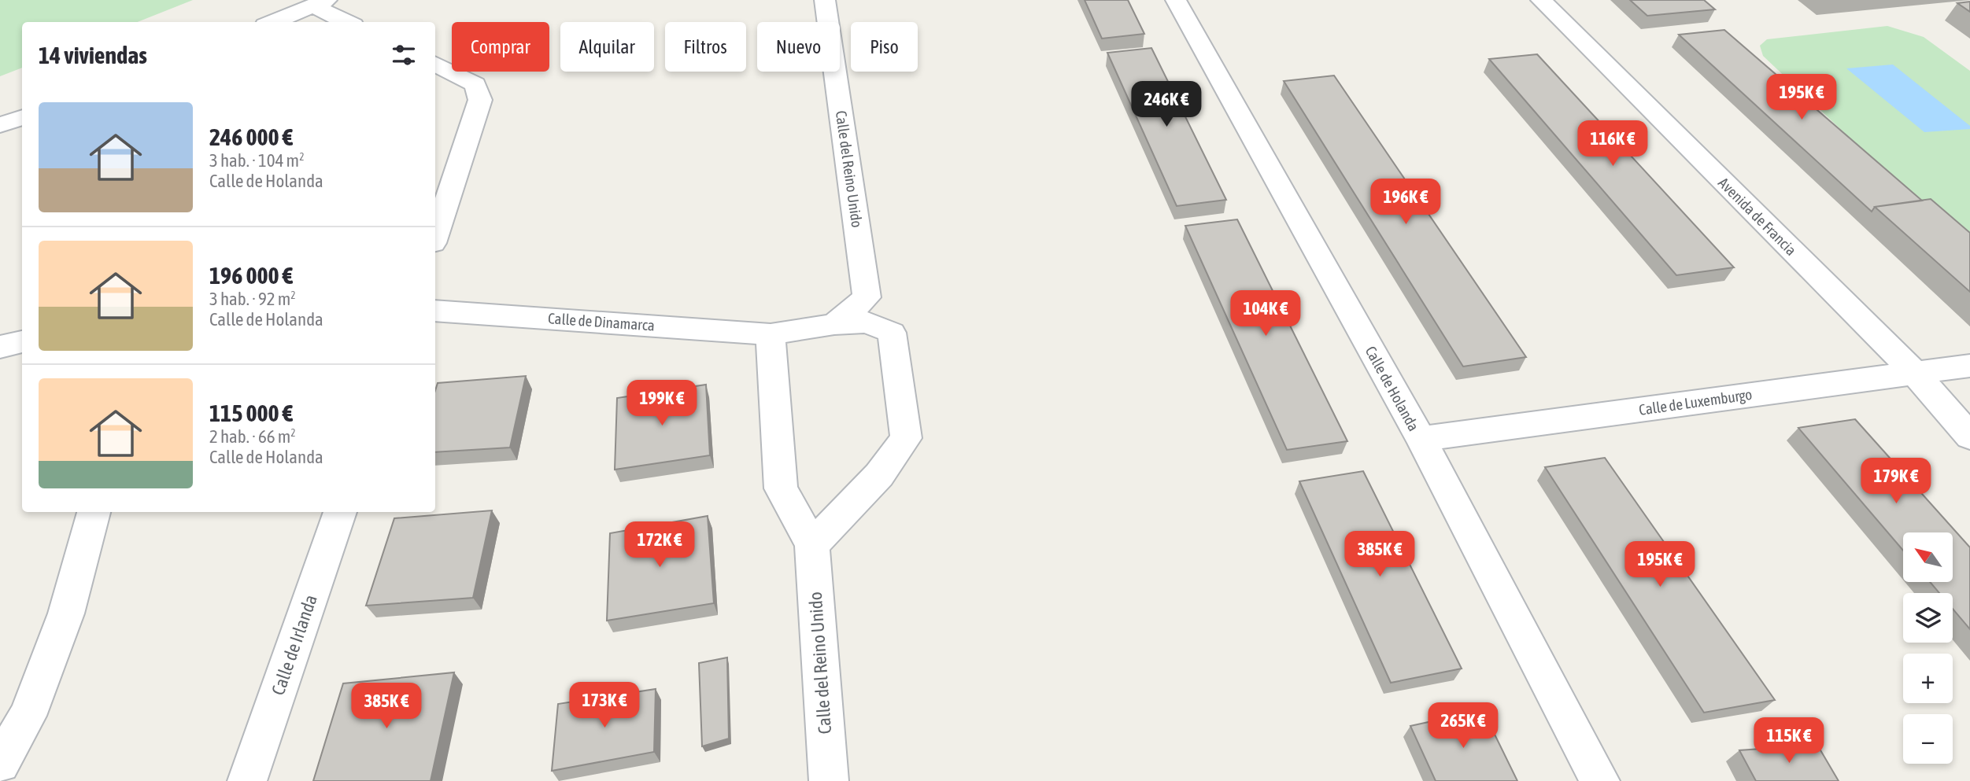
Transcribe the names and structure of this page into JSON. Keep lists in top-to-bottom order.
{
  "streets": {
    "street": [
      "Calle del Reino Unido",
      "Avenida de Francia",
      "Calle de Dinamarca",
      "Calle de Holanda",
      "Calle de Luxemburgo",
      "Calle de Irlanda"
    ]
  },
  "crossings": [
    ["Calle del Reino Unido", "Calle de Dinamarca"],
    ["Avenida de Francia", "Calle de Luxemburgo"],
    ["Calle de Holanda", "Calle de Luxemburgo"]
  ],
  "north": "top left",
  "page": {
    "chip": [
      "Comprar",
      "Alquilar",
      "Filtros",
      "Nuevo",
      "Piso"
    ],
    "heading": "14 viviendas",
    "price": [
      "195K €",
      "246K €",
      "116K €",
      "196K €",
      "104K €",
      "199K €",
      "179K €",
      "172K €",
      "385K €",
      "195K €",
      "173K €",
      "385K €",
      "265K €",
      "115K €"
    ],
    "list": [
      {
        "name": "246 000 €",
        "note": "3 hab. · 104 m² · Calle de Holanda"
      },
      {
        "name": "196 000 €",
        "note": "3 hab. · 92 m² · Calle de Holanda"
      },
      {
        "name": "115 000 €",
        "note": "2 hab. · 66 m² · Calle de Holanda"
      }
    ],
    "map_buttons": ["+", "−"]
  }
}
